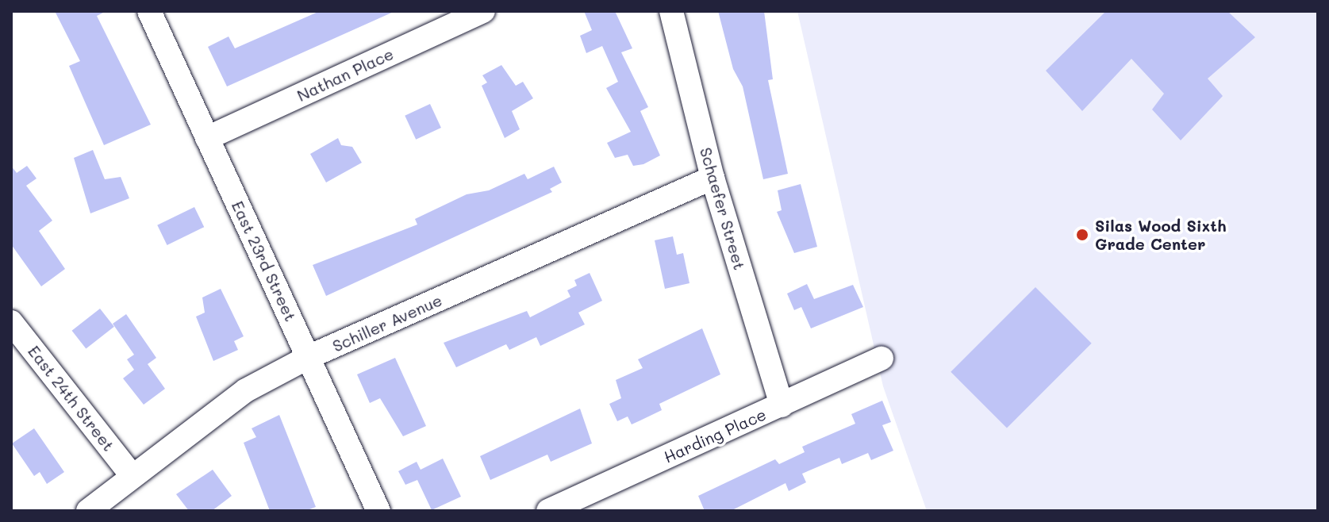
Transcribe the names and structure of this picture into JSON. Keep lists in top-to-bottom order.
{
  "streets": {
    "street": [
      "Nathan Place",
      "Schaefer Street",
      "East 23rd Street",
      "Schiller Avenue",
      "East 24th Street",
      "Harding Place"
    ]
  },
  "crossings": [
    ["Nathan Place", "East 23rd Street"],
    ["Schaefer Street", "Schiller Avenue"],
    ["Schaefer Street", "Harding Place"],
    ["East 23rd Street", "Schiller Avenue"],
    ["Schiller Avenue", "East 24th Street"]
  ],
  "places": ["Silas Wood Sixth Grade Center"]
}
